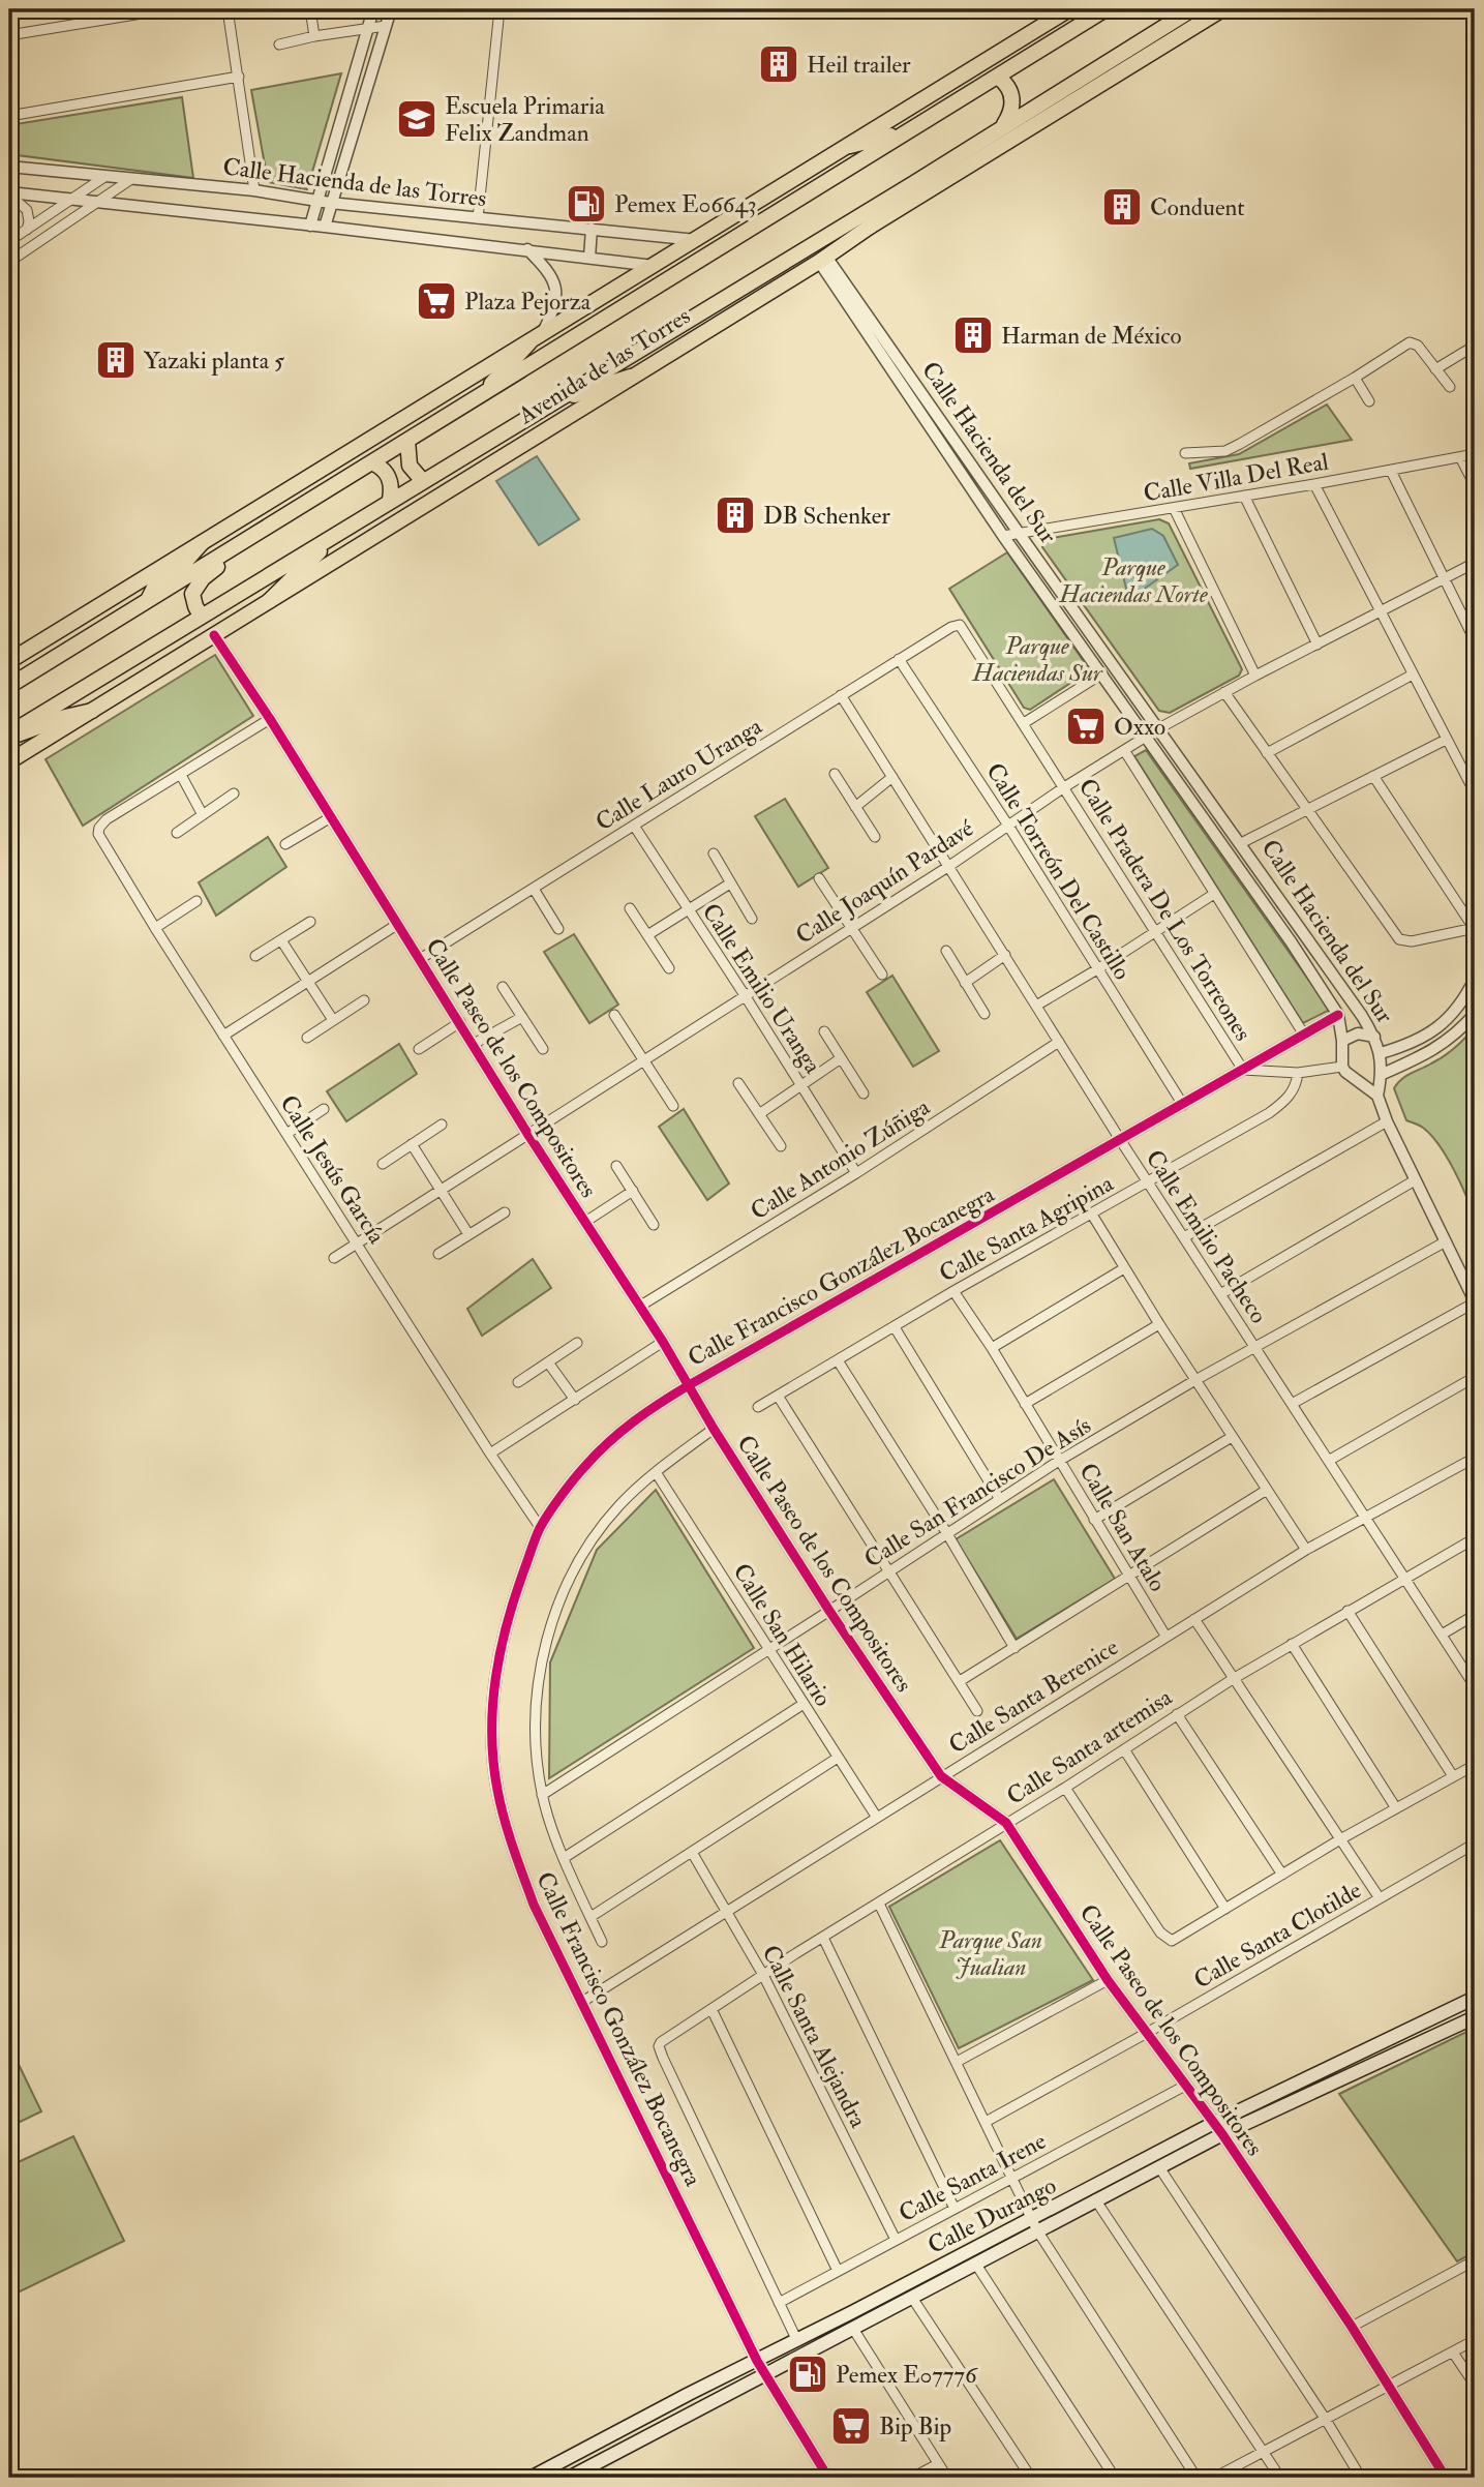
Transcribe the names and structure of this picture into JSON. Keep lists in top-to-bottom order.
{
  "streets": {
    "main road": ["Avenida de las Torres", "Calle Durango"],
    "street": [
      "Calle Hacienda de las Torres",
      "Calle Hacienda del Sur",
      "Calle Villa Del Real",
      "Calle Lauro Uranga",
      "Calle Torreón Del Castillo",
      "Calle Joaquín Pardavé",
      "Calle Pradera De Los Torreones",
      "Calle Emilio Uranga",
      "Calle Paseo de los Compositores",
      "Calle Antonio Zúñiga",
      "Calle Jesús García",
      "Calle Santa Agripina",
      "Calle Emilio Pacheco",
      "Calle Francisco González Bocanegra",
      "Calle San Francisco De Asís",
      "Calle San Atalo",
      "Calle San Hilario",
      "Calle Santa Berenice",
      "Calle Santa artemisa",
      "Calle Santa Clotilde",
      "Calle Santa Alejandra",
      "Calle Santa Irene"
    ]
  },
  "crossings": [
    ["Avenida de las Torres", "Calle Hacienda del Sur"],
    ["Avenida de las Torres", "Calle Paseo de los Compositores"],
    ["Calle Hacienda del Sur", "Calle Villa Del Real"],
    ["Calle Hacienda del Sur", "Calle Joaquín Pardavé"],
    ["Calle Hacienda del Sur", "Calle Pradera De Los Torreones"],
    ["Calle Hacienda del Sur", "Calle Francisco González Bocanegra"],
    ["Calle Lauro Uranga", "Calle Torreón Del Castillo"],
    ["Calle Lauro Uranga", "Calle Pradera De Los Torreones"],
    ["Calle Lauro Uranga", "Calle Emilio Uranga"],
    ["Calle Lauro Uranga", "Calle Paseo de los Compositores"],
    ["Calle Lauro Uranga", "Calle Emilio Pacheco"],
    ["Calle Torreón Del Castillo", "Calle Joaquín Pardavé"],
    ["Calle Torreón Del Castillo", "Calle Francisco González Bocanegra"],
    ["Calle Joaquín Pardavé", "Calle Pradera De Los Torreones"],
    ["Calle Joaquín Pardavé", "Calle Emilio Uranga"],
    ["Calle Joaquín Pardavé", "Calle Paseo de los Compositores"],
    ["Calle Joaquín Pardavé", "Calle Jesús García"],
    ["Calle Joaquín Pardavé", "Calle Emilio Pacheco"],
    ["Calle Pradera De Los Torreones", "Calle Santa Agripina"],
    ["Calle Pradera De Los Torreones", "Calle Francisco González Bocanegra"],
    ["Calle Emilio Uranga", "Calle Antonio Zúñiga"],
    ["Calle Paseo de los Compositores", "Calle Antonio Zúñiga"],
    ["Calle Paseo de los Compositores", "Calle Francisco González Bocanegra"],
    ["Calle Paseo de los Compositores", "Calle San Francisco De Asís"],
    ["Calle Paseo de los Compositores", "Calle Santa Berenice"],
    ["Calle Paseo de los Compositores", "Calle Santa artemisa"],
    ["Calle Paseo de los Compositores", "Calle Santa Clotilde"],
    ["Calle Paseo de los Compositores", "Calle Santa Irene"],
    ["Calle Paseo de los Compositores", "Calle Durango"],
    ["Calle Antonio Zúñiga", "Calle Emilio Pacheco"],
    ["Calle Jesús García", "Calle Francisco González Bocanegra"],
    ["Calle Santa Agripina", "Calle Emilio Pacheco"],
    ["Calle Santa Agripina", "Calle San Atalo"],
    ["Calle Emilio Pacheco", "Calle Francisco González Bocanegra"],
    ["Calle Emilio Pacheco", "Calle San Francisco De Asís"],
    ["Calle Emilio Pacheco", "Calle Santa Berenice"],
    ["Calle Emilio Pacheco", "Calle Santa artemisa"],
    ["Calle Francisco González Bocanegra", "Calle Santa Berenice"],
    ["Calle Francisco González Bocanegra", "Calle Durango"],
    ["Calle San Francisco De Asís", "Calle San Atalo"],
    ["Calle San Francisco De Asís", "Calle San Hilario"],
    ["Calle San Atalo", "Calle Santa Berenice"],
    ["Calle San Hilario", "Calle Santa Berenice"],
    ["Calle Santa Berenice", "Calle Santa Alejandra"],
    ["Calle Santa artemisa", "Calle Santa Alejandra"],
    ["Calle Santa artemisa", "Calle Santa Irene"],
    ["Calle Santa Alejandra", "Calle Santa Irene"]
  ],
  "parks": ["Parque Haciendas Norte", "Parque Haciendas Sur", "Parque San Jualian"],
  "places": {
    "building": [
      "Heil trailer",
      "Conduent",
      "Harman de México",
      "Yazaki planta 5",
      "DB Schenker"
    ],
    "school or university": ["Escuela Primaria Felix Zandman"],
    "fuel station": ["Pemex E06643", "Pemex E07776"],
    "supermarket": ["Plaza Pejorza", "Oxxo", "Bip Bip"]
  }
}
